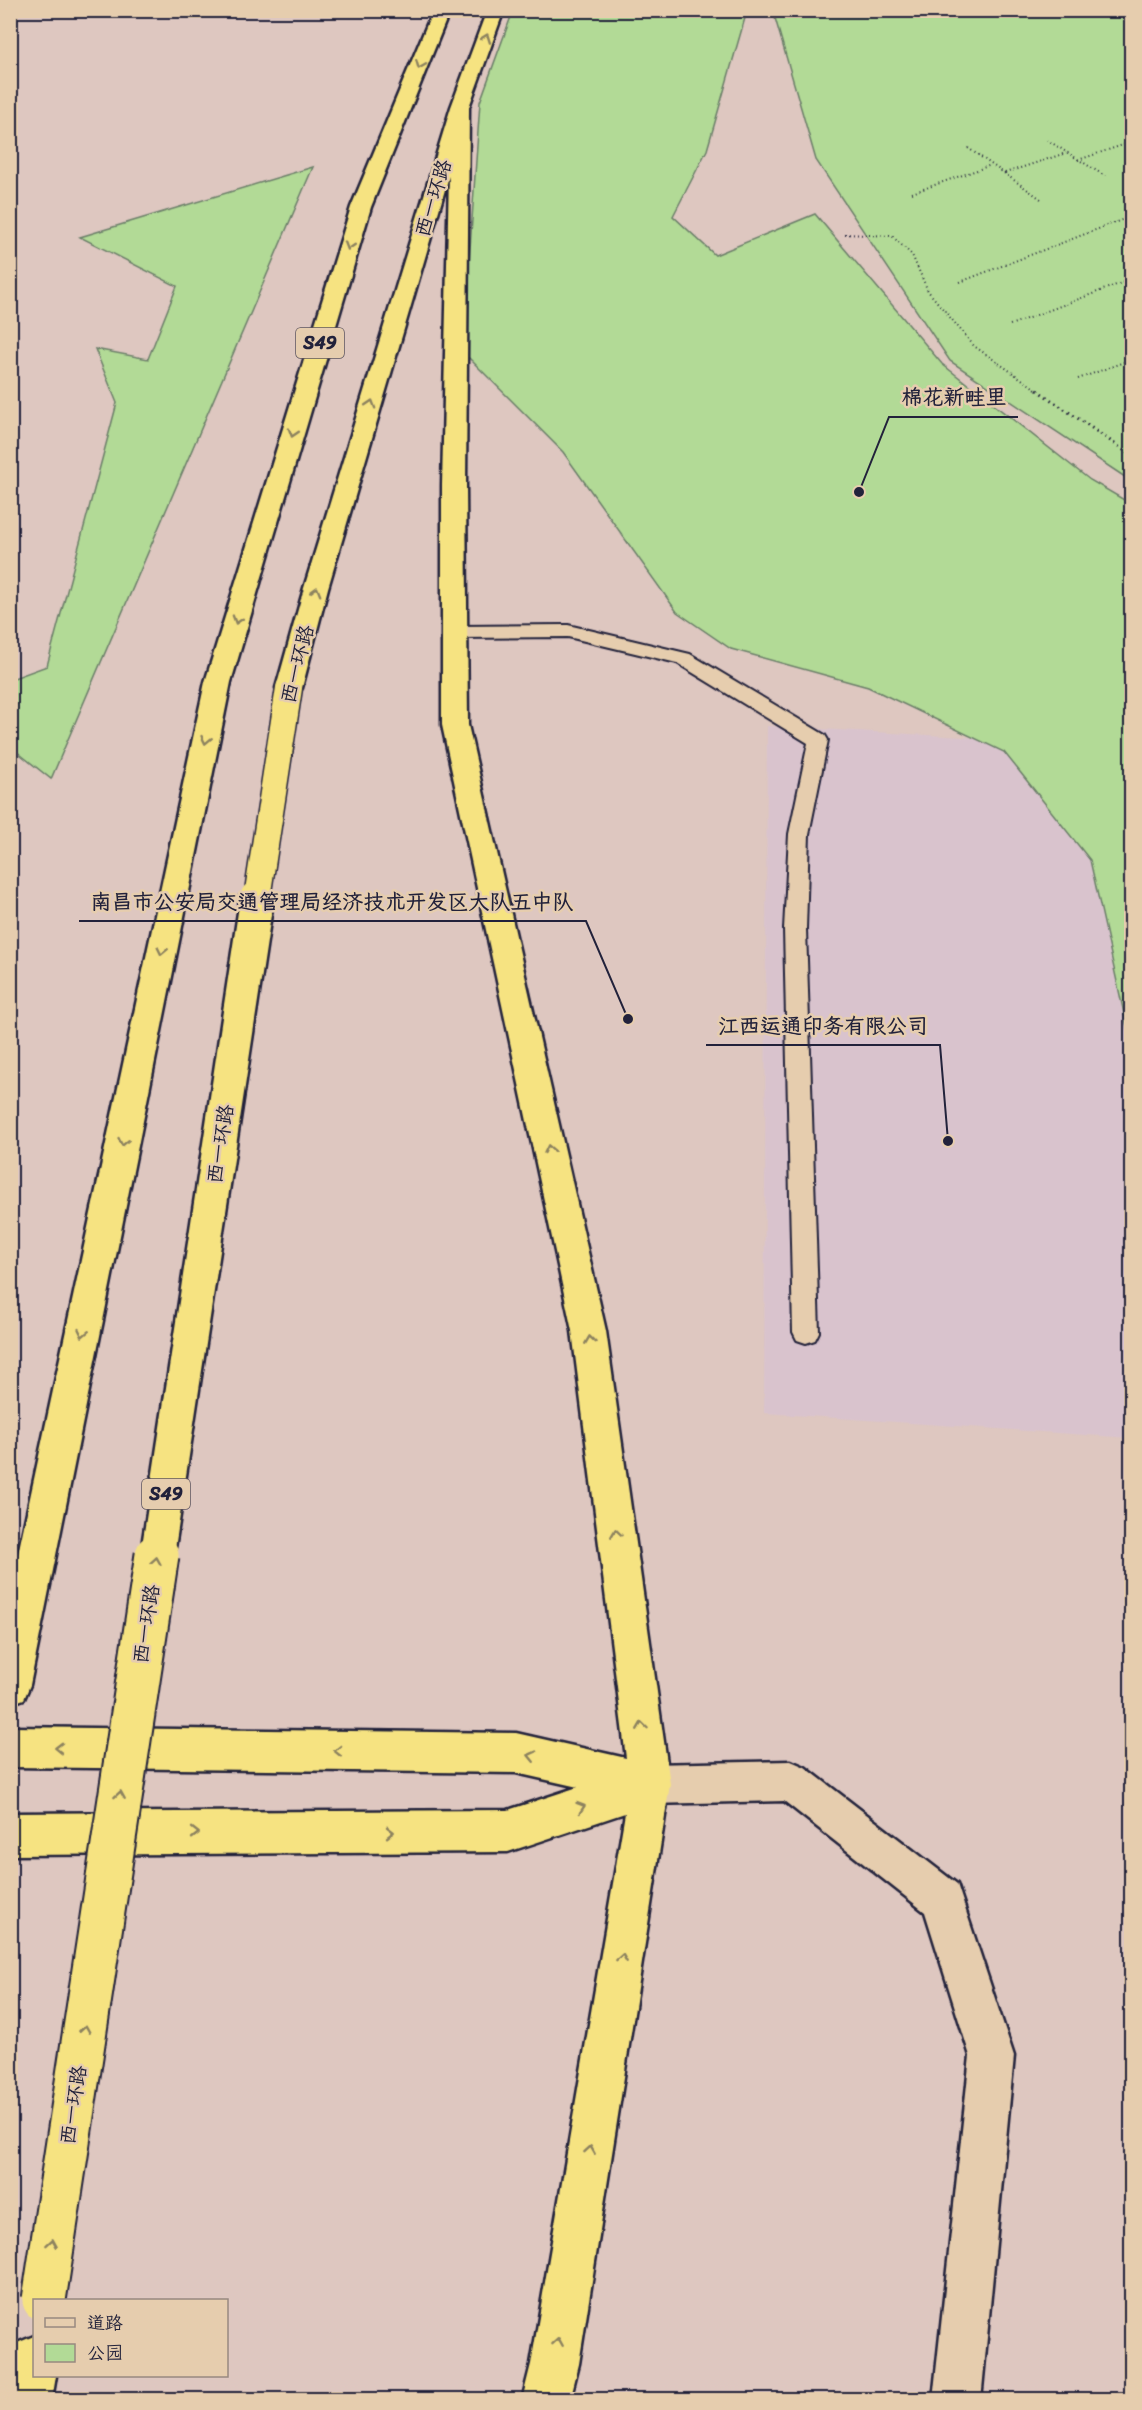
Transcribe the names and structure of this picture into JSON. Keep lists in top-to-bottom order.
{
  "streets": {
    "highway": ["西一环路", "S49"]
  },
  "places": ["棉花新畦里", "南昌市公安局交通管理局经济技术开发区大队五中队", "江西运通印务有限公司"],
  "legend": ["道路", "公园"]
}
